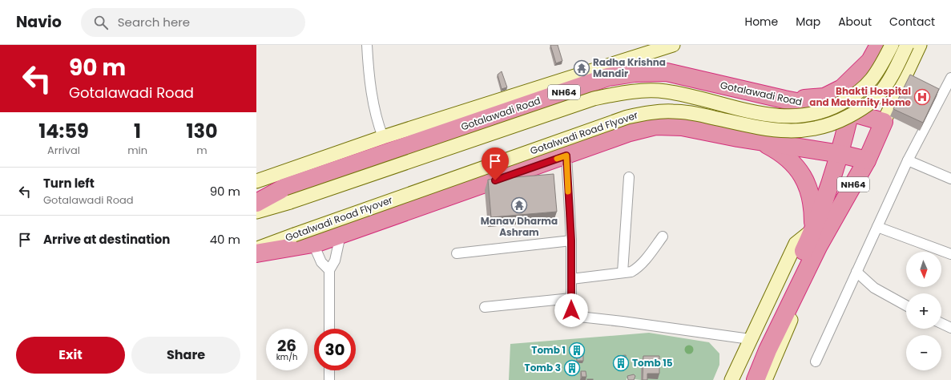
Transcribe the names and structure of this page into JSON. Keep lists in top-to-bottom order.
{
  "streets": {
    "highway": ["NH64", "Gotalawadi Road"],
    "main road": ["Gotalwadi Road Flyover"]
  },
  "crossings": [
    ["NH64", "Gotalawadi Road"]
  ],
  "places": {
    "temple": ["Radha Krishna Mandir", "Manav Dharma Ashram"],
    "hospital": ["Bhakti Hospital and Maternity Home"],
    "building": ["Tomb 1", "Tomb 15", "Tomb 3"]
  },
  "north": "bottom",
  "page": {
    "header": "Navio",
    "search": "Search here",
    "nav": [
      "Home",
      "Map",
      "About",
      "Contact"
    ],
    "turn": ["90 m", "Gotalawadi Road"],
    "eta": [
      "14:59",
      "Arrival",
      "1",
      "min",
      "130",
      "m"
    ],
    "list": [
      {
        "name": "Turn left",
        "note": "Gotalawadi Road",
        "value": "90 m"
      },
      {
        "name": "Arrive at destination",
        "value": "40 m"
      }
    ],
    "map_buttons": ["+", "−"],
    "speed": "26 km/h",
    "limit": "30",
    "buttons": ["Exit", "Share"]
  }
}
